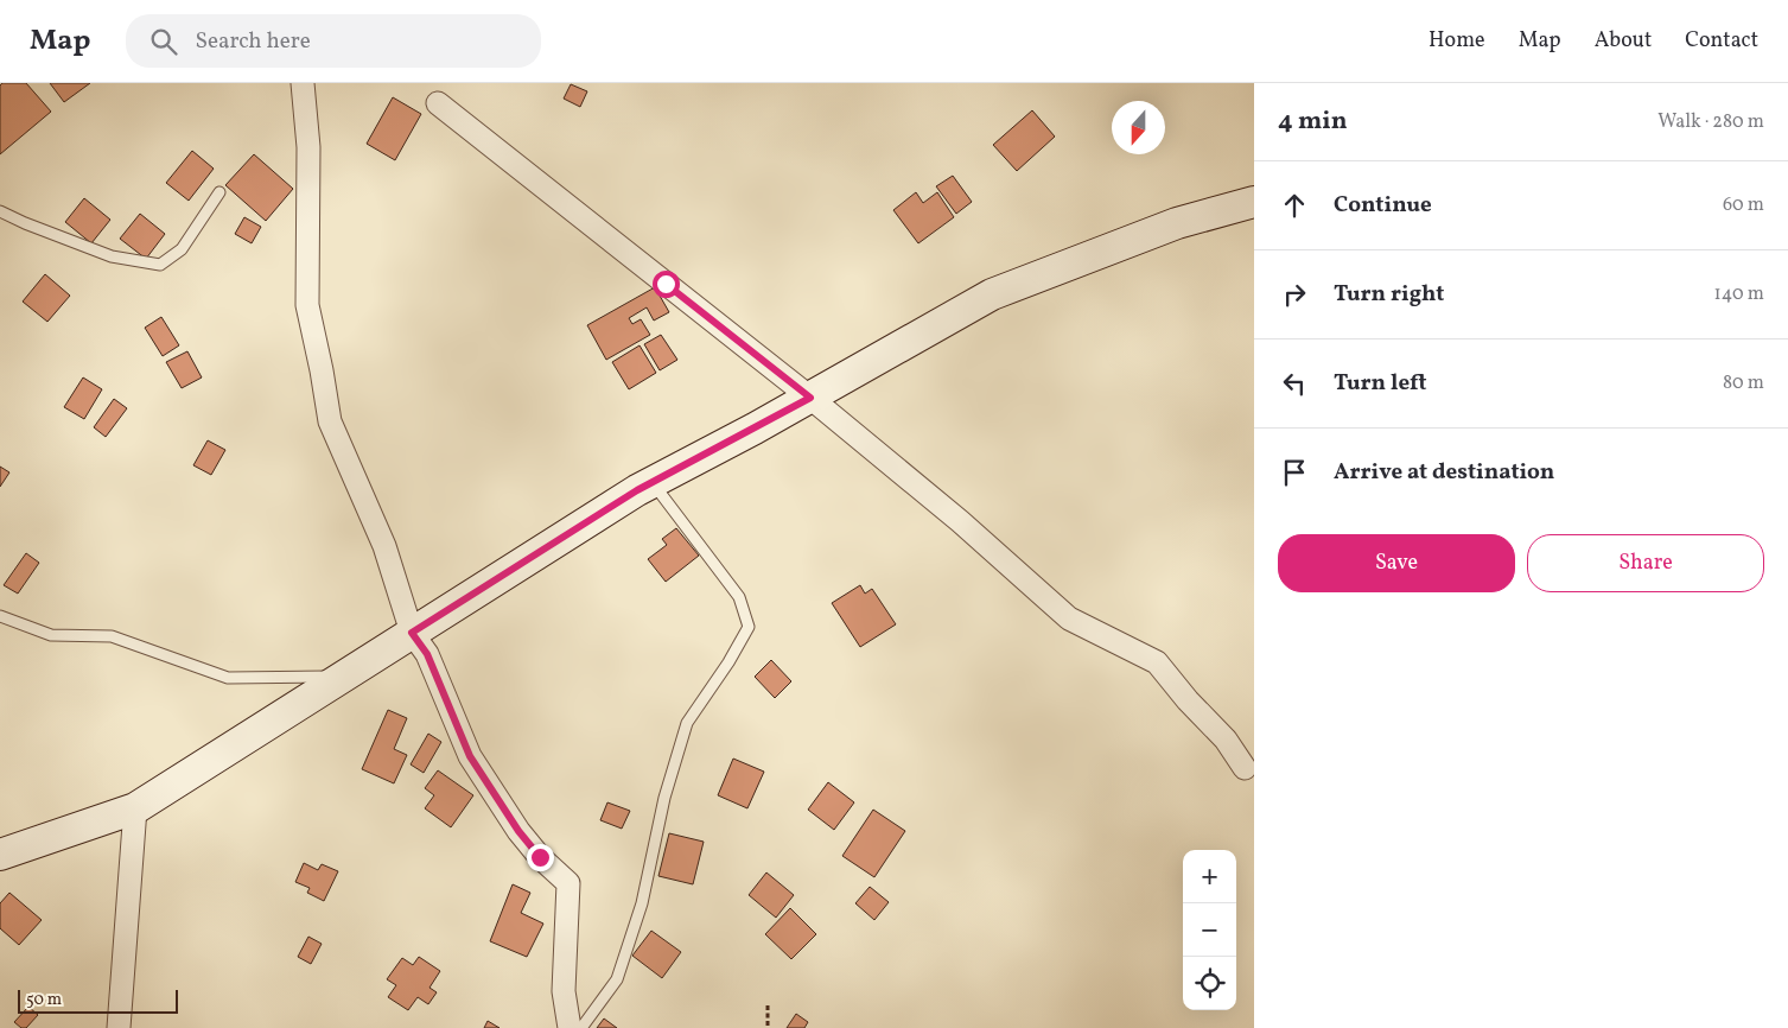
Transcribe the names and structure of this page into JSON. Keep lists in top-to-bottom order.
{
  "scale_bar": "50 m",
  "north": "bottom",
  "page": {
    "header": "Map",
    "search": "Search here",
    "nav": [
      "Home",
      "Map",
      "About",
      "Contact"
    ],
    "heading": ["4 min", "Walk · 280 m"],
    "list": [
      ["Continue", "60 m"],
      ["Turn right", "140 m"],
      ["Turn left", "80 m"],
      "Arrive at destination"
    ],
    "buttons": ["Save", "Share"],
    "map_buttons": ["+", "−"],
    "scale": "50 m"
  }
}
